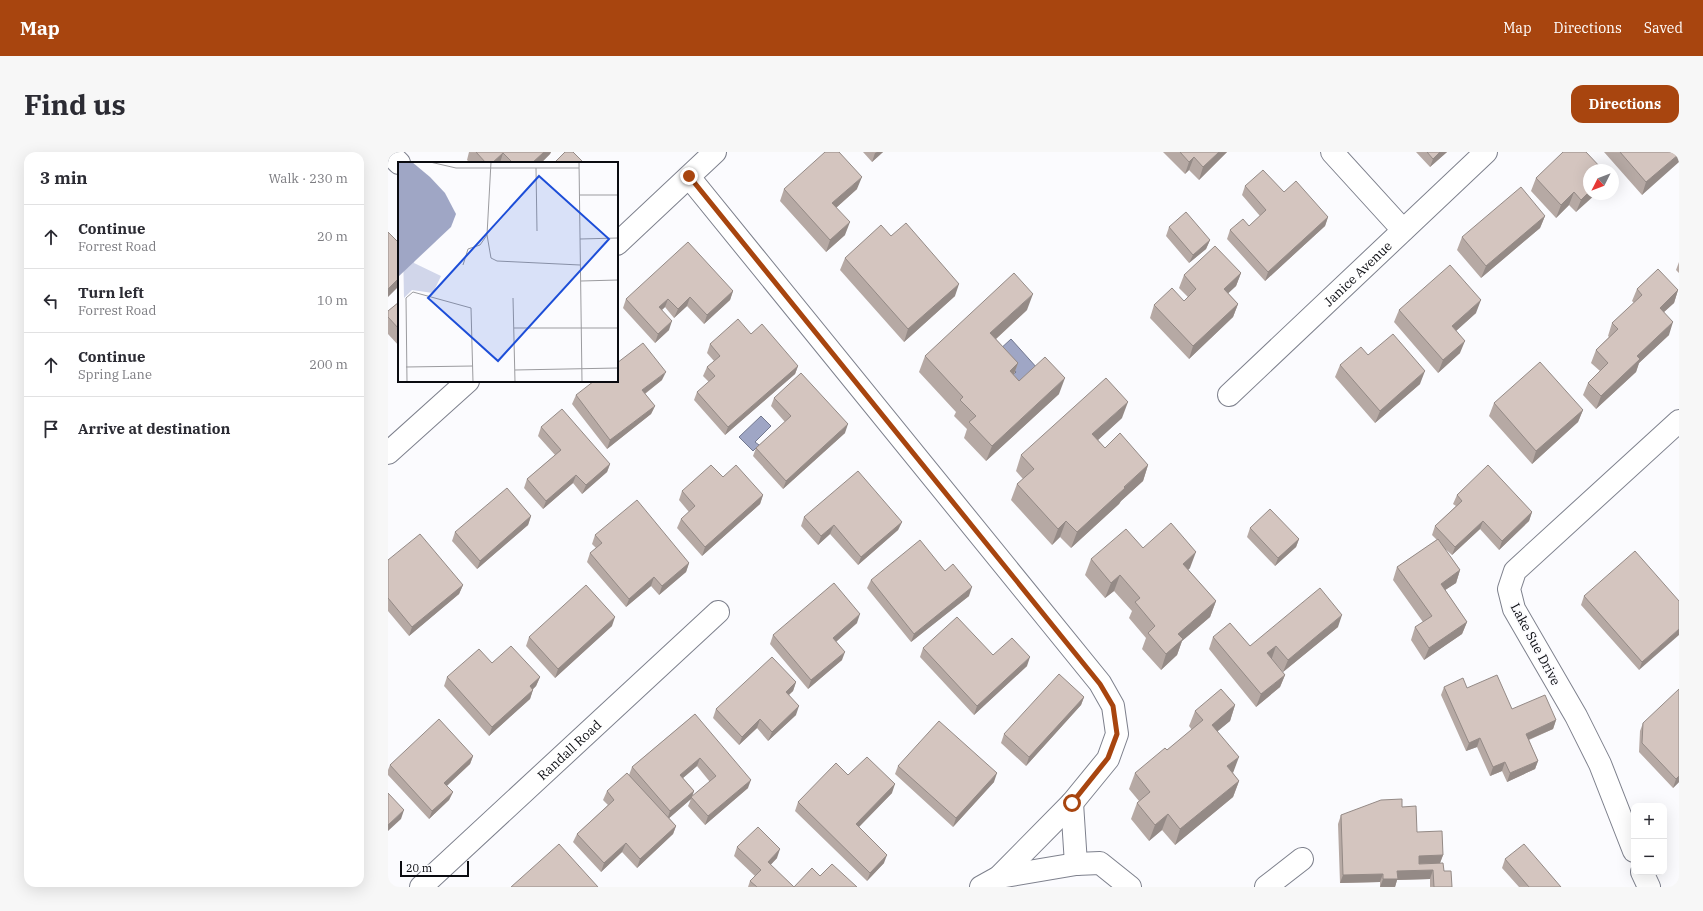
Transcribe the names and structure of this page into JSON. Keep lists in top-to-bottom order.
{
  "streets": {
    "street": ["Janice Avenue", "Lake Sue Drive", "Randall Road"]
  },
  "scale_bar": "20 m",
  "north": "bottom left",
  "page": {
    "header": "Map",
    "nav": ["Map", "Directions", "Saved"],
    "buttons": "Directions",
    "title": "Find us",
    "heading": ["3 min", "Walk · 230 m"],
    "list": [
      ["Continue", "Forrest Road", "20 m"],
      ["Turn left", "Forrest Road", "10 m"],
      ["Continue", "Spring Lane", "200 m"],
      "Arrive at destination"
    ],
    "map_buttons": ["+", "−"],
    "scale": "20 m"
  }
}
